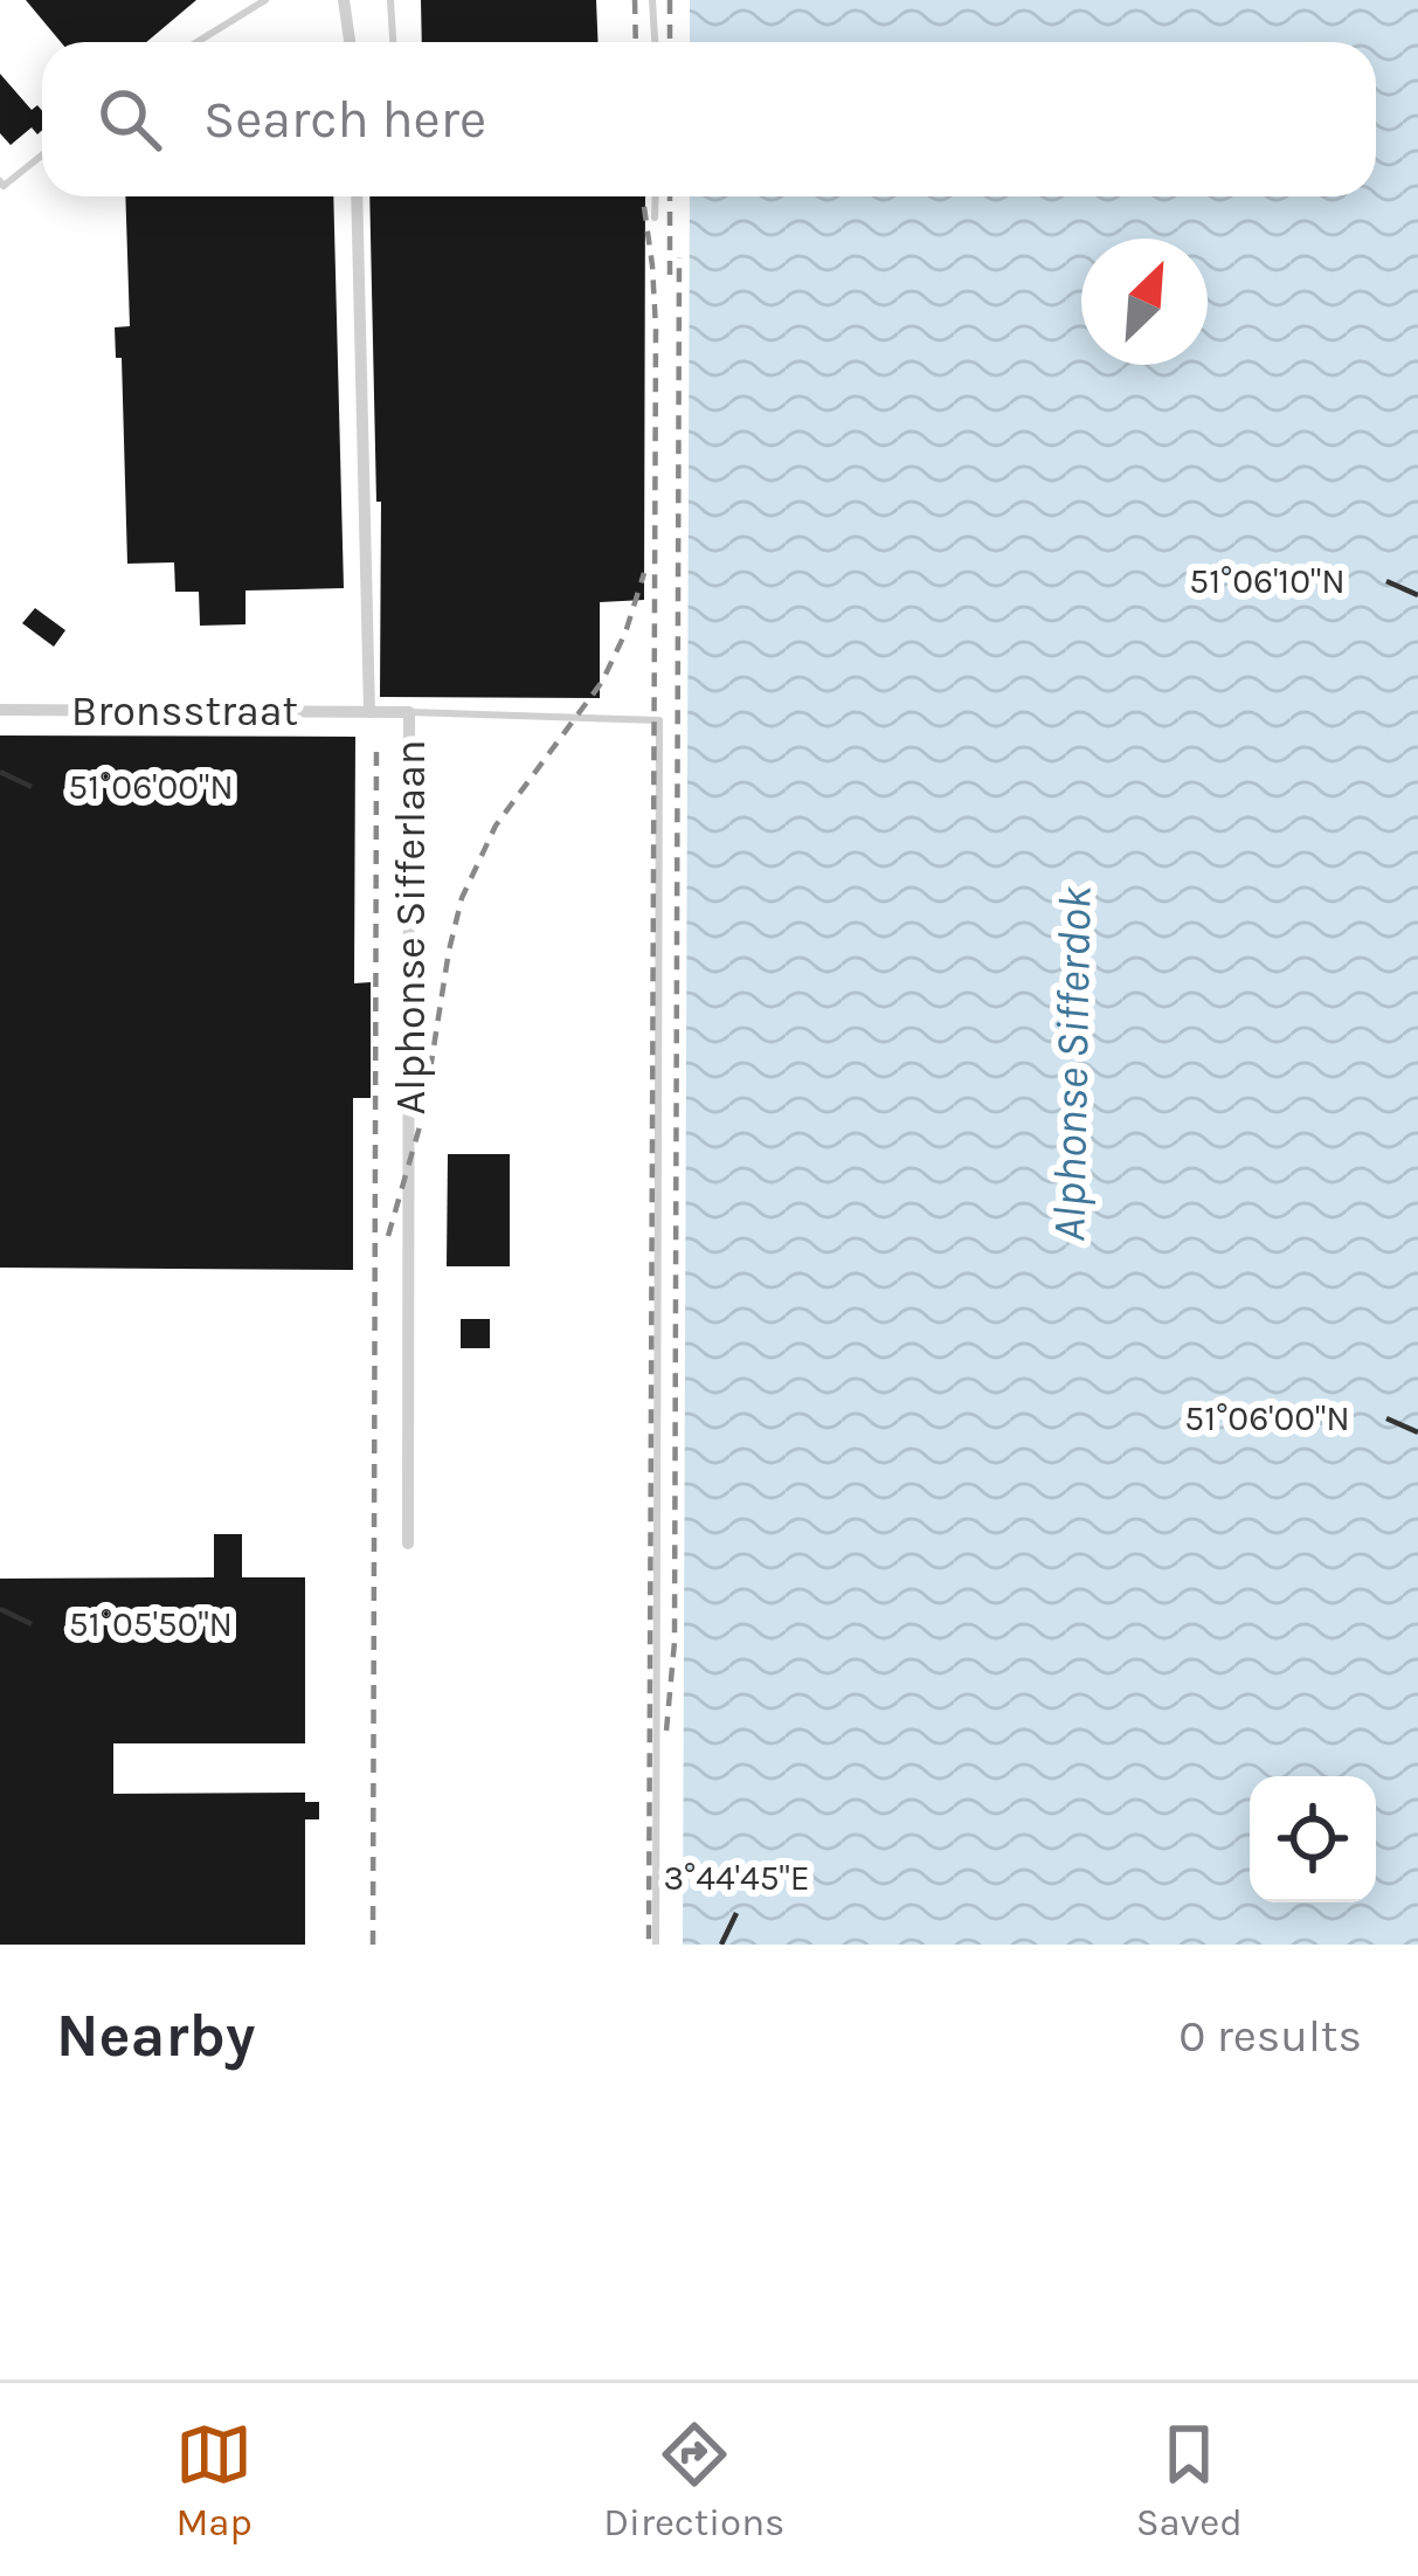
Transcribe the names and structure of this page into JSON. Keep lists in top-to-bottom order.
{
  "streets": {
    "street": ["Bronsstraat", "Alphonse Sifferlaan"]
  },
  "crossings": [
    ["Bronsstraat", "Alphonse Sifferlaan"]
  ],
  "water": ["Alphonse Sifferdok"],
  "north": "top right",
  "page": {
    "search": "Search here",
    "heading": ["Nearby", "0 results"],
    "nav": ["Map", "Directions", "Saved"]
  },
  "coordinates": [
    "51°06'10\"N",
    "51°06'00\"N",
    "51°05'50\"N",
    "3°44'45\"E"
  ]
}
